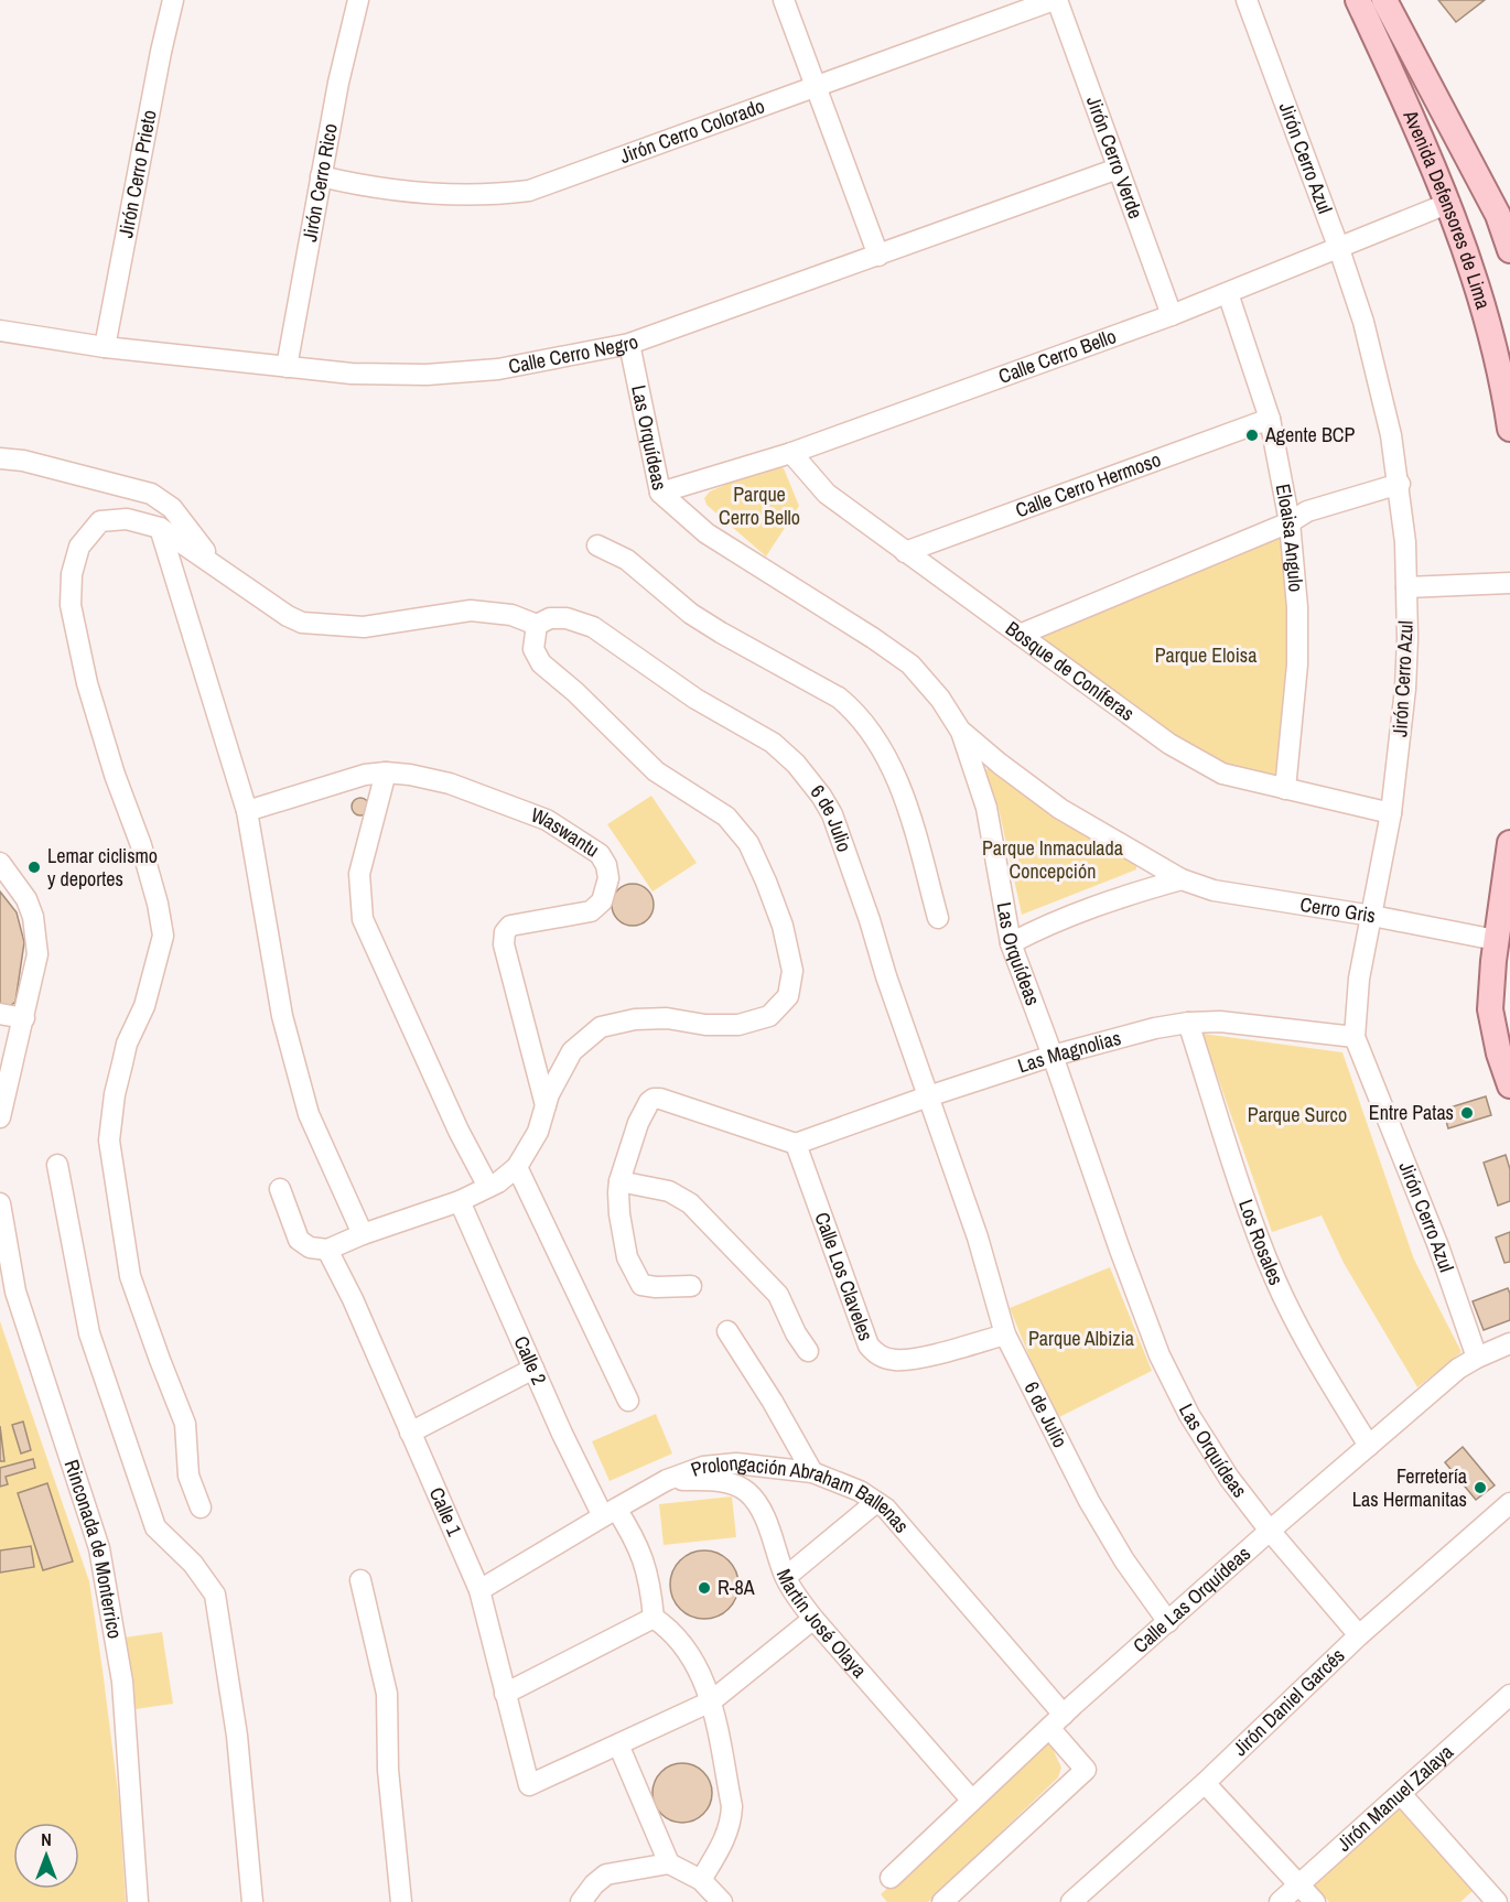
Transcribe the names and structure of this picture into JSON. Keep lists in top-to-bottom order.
{
  "streets": {
    "main road": ["Avenida Defensores de Lima"],
    "street": [
      "Jirón Cerro Colorado",
      "Jirón Cerro Verde",
      "Jirón Cerro Azul",
      "Jirón Cerro Prieto",
      "Jirón Cerro Rico",
      "Calle Cerro Negro",
      "Calle Cerro Bello",
      "Las Orquídeas",
      "Calle Cerro Hermoso",
      "Eloaisa Angulo",
      "Bosque de Coníferas",
      "6 de Julio",
      "Waswantu",
      "Cerro Gris",
      "Las Magnolias",
      "Los Rosales",
      "Calle Los Claveles",
      "Calle 2",
      "Prolongación Abraham Ballenas",
      "Calle 1",
      "Rinconada de Monterrico",
      "Calle Las Orquídeas",
      "Martín José Olaya",
      "Jirón Daniel Garcés",
      "Jirón Manuel Zalaya"
    ]
  },
  "crossings": [
    ["Jirón Cerro Colorado", "Jirón Cerro Verde"],
    ["Jirón Cerro Colorado", "Jirón Cerro Rico"],
    ["Jirón Cerro Verde", "Calle Cerro Negro"],
    ["Jirón Cerro Verde", "Calle Cerro Bello"],
    ["Jirón Cerro Azul", "Calle Cerro Bello"],
    ["Jirón Cerro Azul", "Bosque de Coníferas"],
    ["Jirón Cerro Azul", "Cerro Gris"],
    ["Jirón Cerro Azul", "Las Magnolias"],
    ["Jirón Cerro Azul", "Calle Las Orquídeas"],
    ["Jirón Cerro Prieto", "Calle Cerro Negro"],
    ["Jirón Cerro Rico", "Calle Cerro Negro"],
    ["Avenida Defensores de Lima", "Calle Cerro Bello"],
    ["Calle Cerro Negro", "Las Orquídeas"],
    ["Calle Cerro Bello", "Las Orquídeas"],
    ["Calle Cerro Bello", "Eloaisa Angulo"],
    ["Calle Cerro Bello", "Bosque de Coníferas"],
    ["Las Orquídeas", "Cerro Gris"],
    ["Las Orquídeas", "Las Magnolias"],
    ["Las Orquídeas", "Calle Las Orquídeas"],
    ["Las Orquídeas", "Jirón Daniel Garcés"],
    ["Calle Cerro Hermoso", "Eloaisa Angulo"],
    ["Calle Cerro Hermoso", "Bosque de Coníferas"],
    ["Eloaisa Angulo", "Bosque de Coníferas"],
    ["6 de Julio", "Las Magnolias"],
    ["6 de Julio", "Calle Los Claveles"],
    ["6 de Julio", "Calle Las Orquídeas"],
    ["Las Magnolias", "Los Rosales"],
    ["Las Magnolias", "Calle Los Claveles"],
    ["Los Rosales", "Calle Las Orquídeas"],
    ["Calle 2", "Prolongación Abraham Ballenas"],
    ["Prolongación Abraham Ballenas", "Calle 1"],
    ["Prolongación Abraham Ballenas", "Calle Las Orquídeas"],
    ["Prolongación Abraham Ballenas", "Martín José Olaya"],
    ["Calle Las Orquídeas", "Martín José Olaya"]
  ],
  "parks": [
    "Parque Cerro Bello",
    "Parque Eloisa",
    "Parque Inmaculada Concepción",
    "Parque Surco",
    "Parque Albizia"
  ],
  "places": [
    "Agente BCP",
    "Lemar ciclismo y deportes",
    "Entre Patas",
    "Ferretería Las Hermanitas",
    "R-8A"
  ],
  "north": "top"
}
